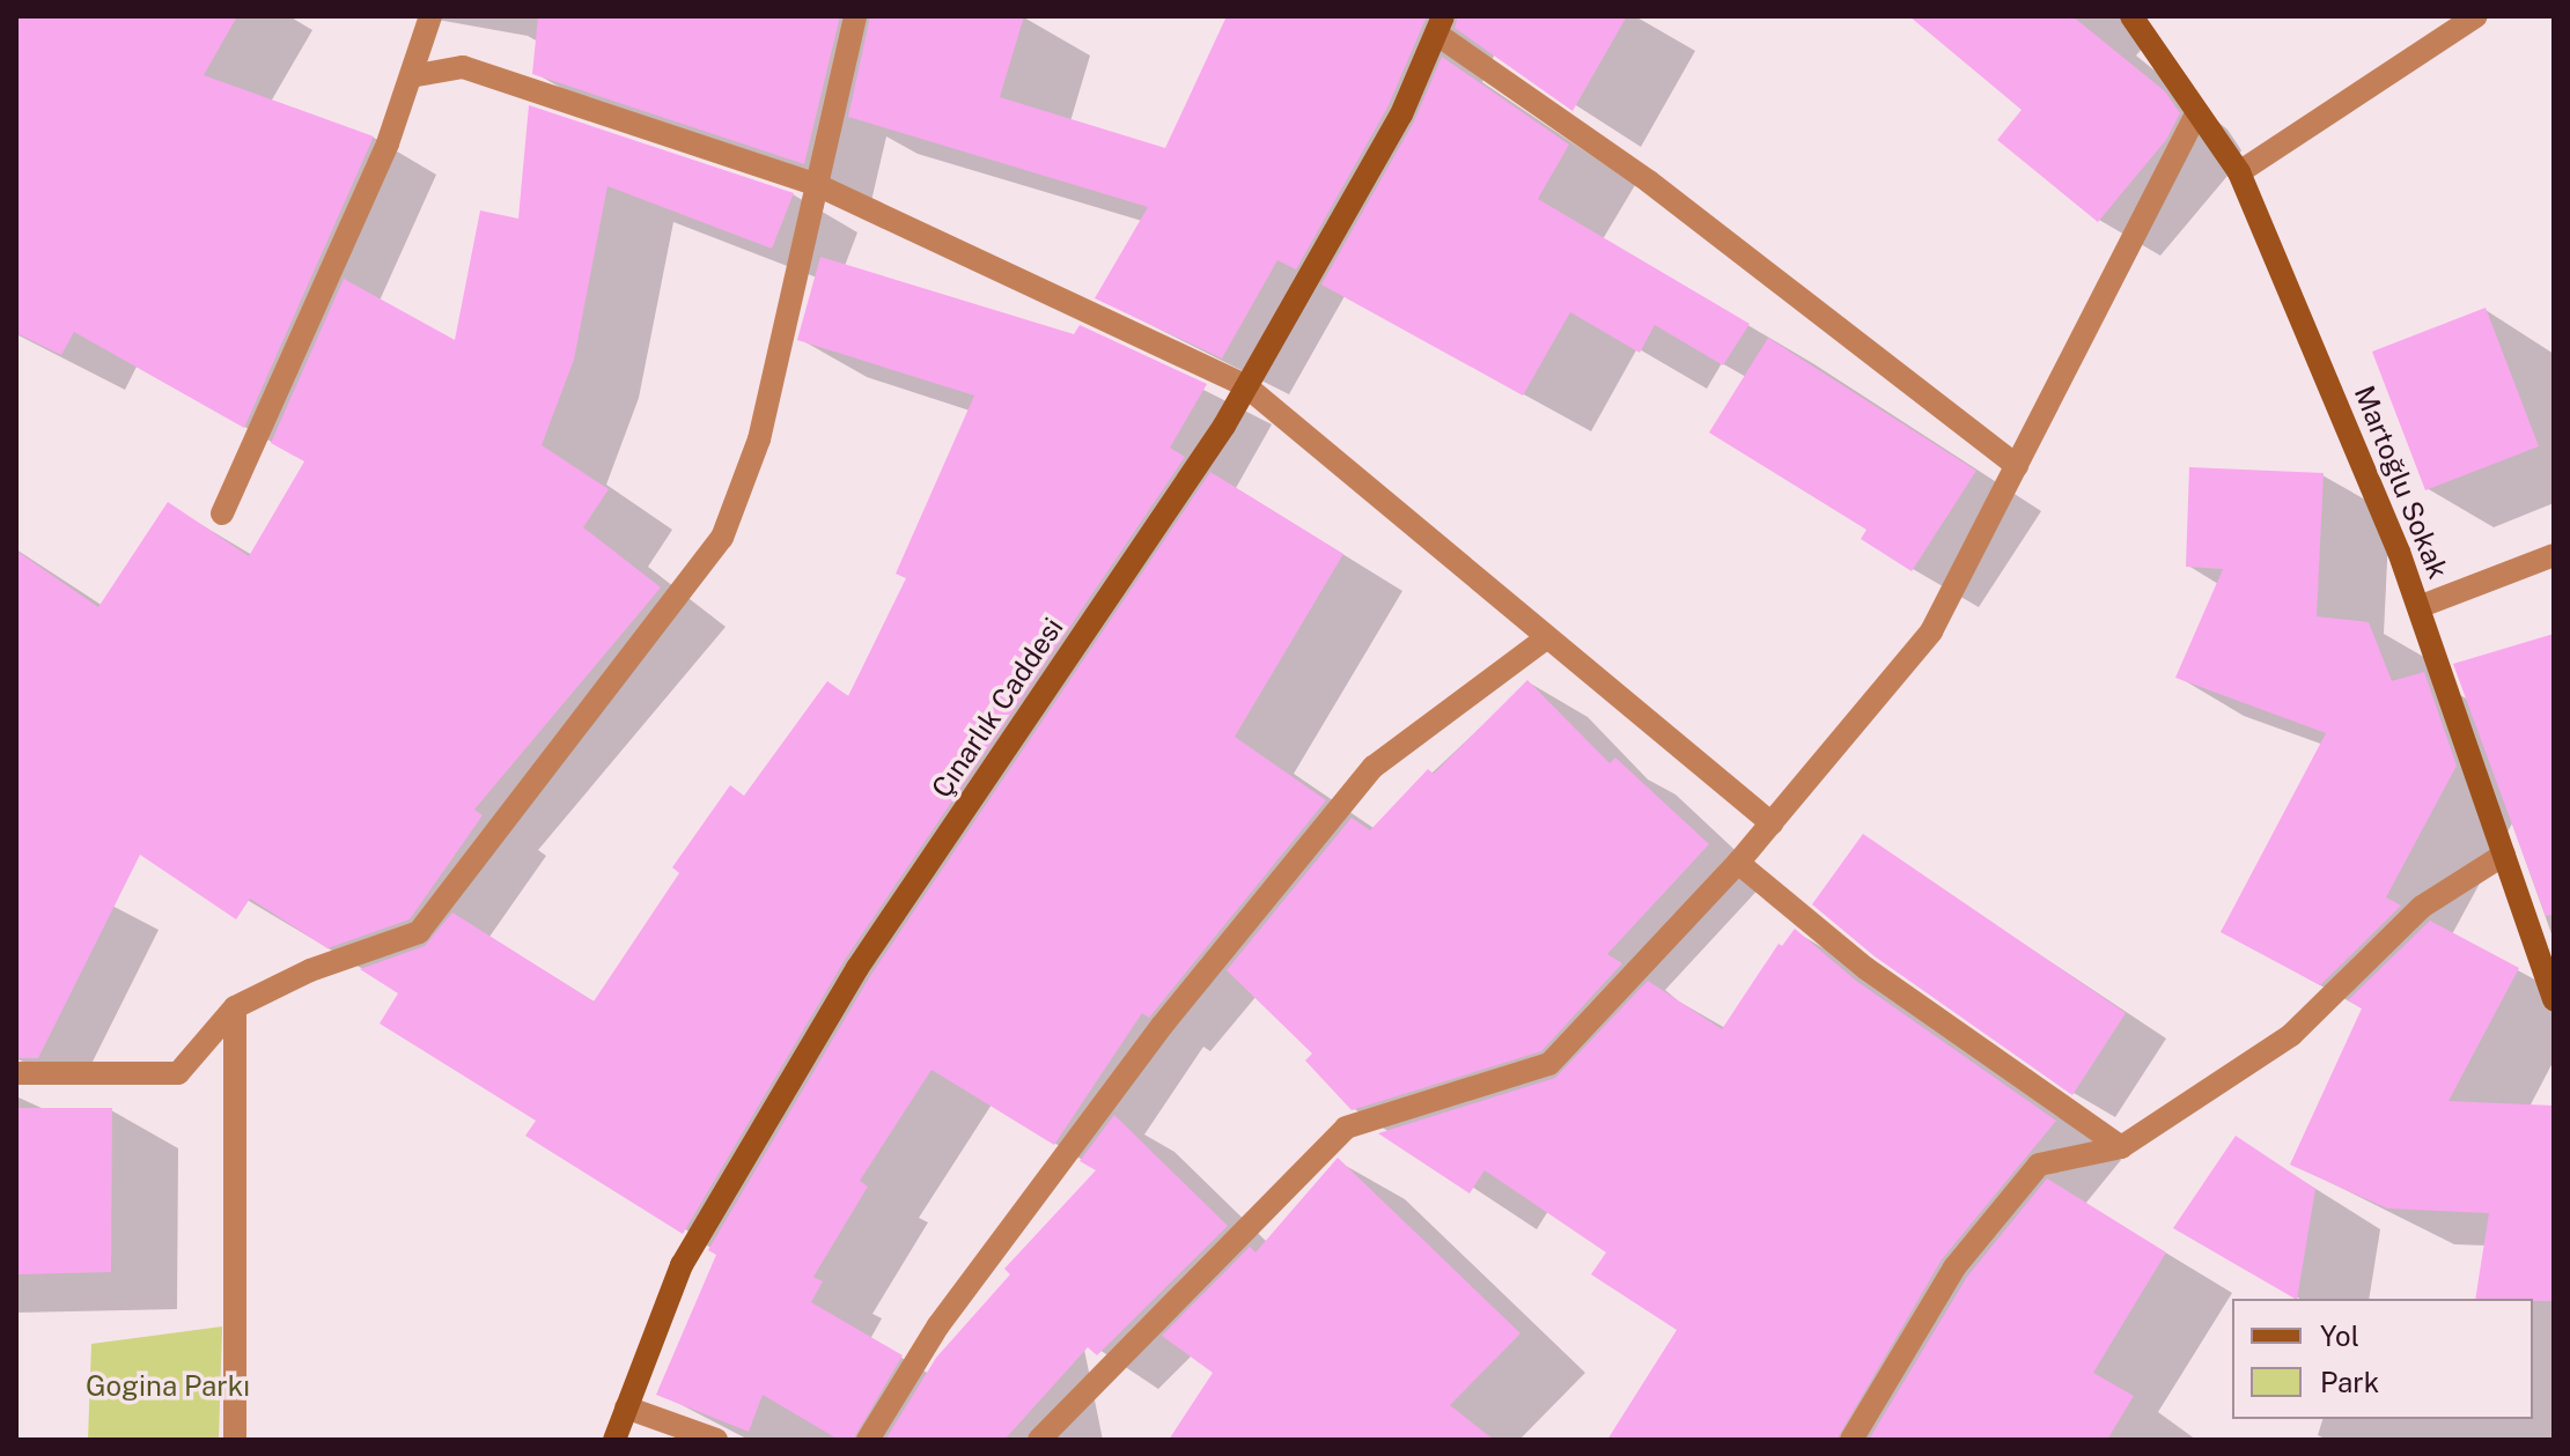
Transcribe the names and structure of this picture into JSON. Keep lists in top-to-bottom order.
{
  "streets": {
    "street": ["Martoğlu Sokak", "Çınarlık Caddesi"]
  },
  "parks": ["Gogina Parkı"],
  "legend": ["Yol", "Park"]
}
